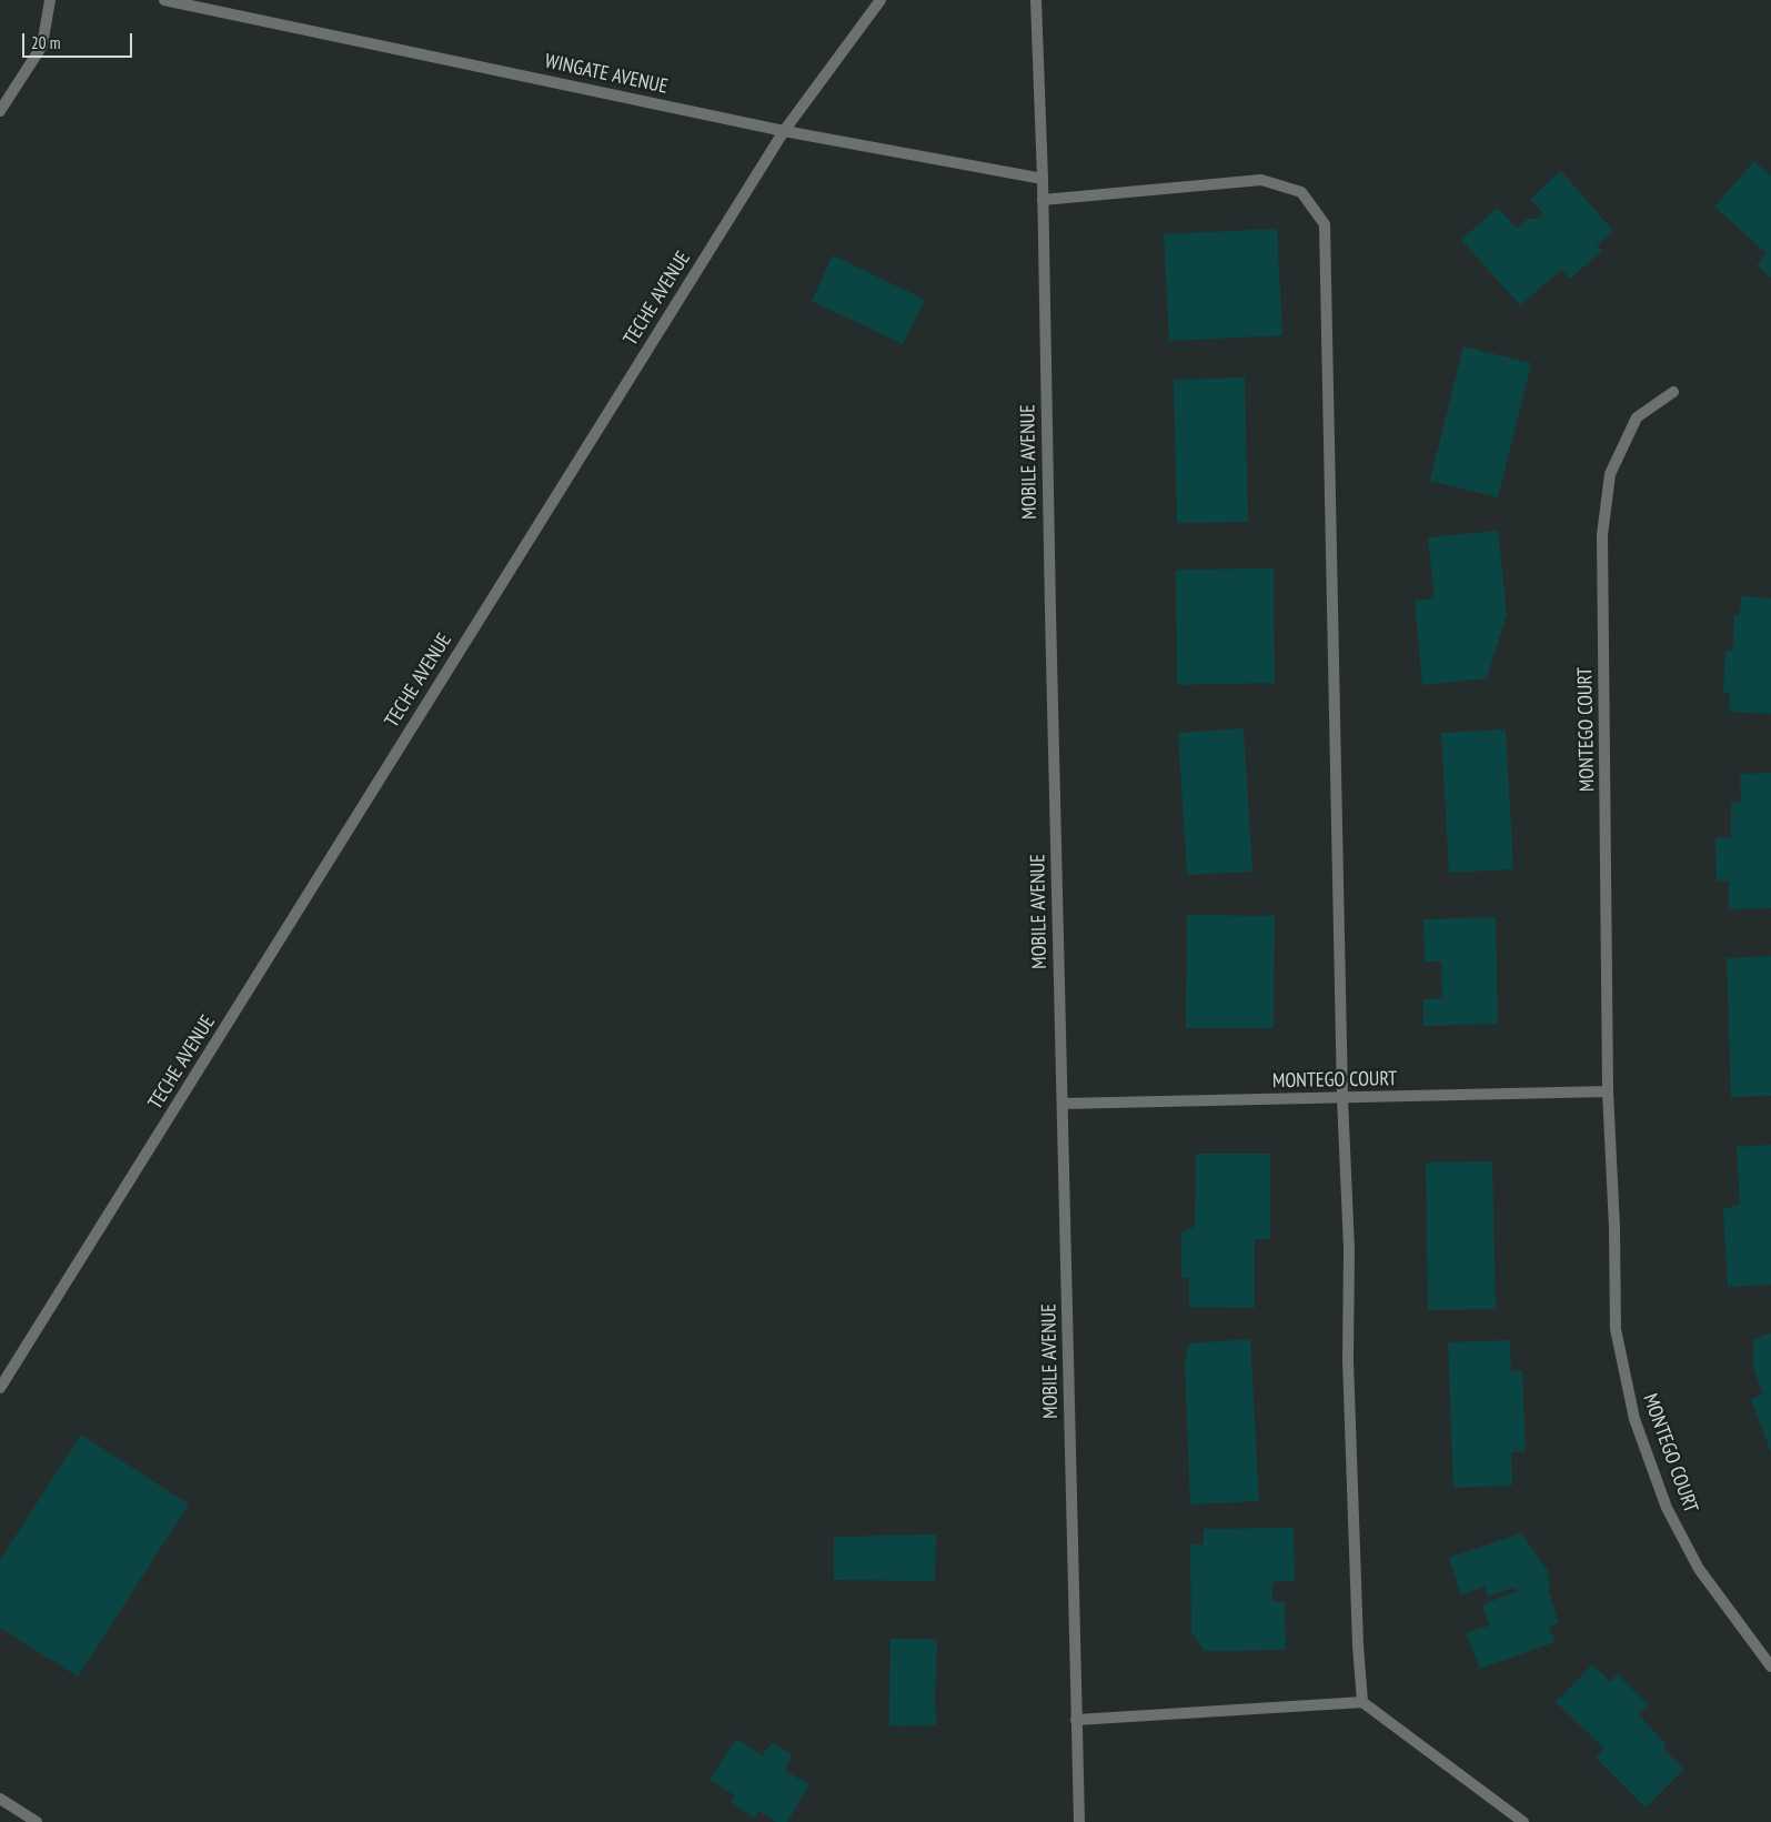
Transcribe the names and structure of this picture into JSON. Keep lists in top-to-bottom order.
{
  "streets": {
    "street": [
      "WINGATE AVENUE",
      "TECHE AVENUE",
      "MOBILE AVENUE",
      "MONTEGO COURT"
    ]
  },
  "crossings": [
    ["WINGATE AVENUE", "TECHE AVENUE"],
    ["WINGATE AVENUE", "MOBILE AVENUE"],
    ["MOBILE AVENUE", "MONTEGO COURT"]
  ],
  "scale_bar": "20 m"
}
